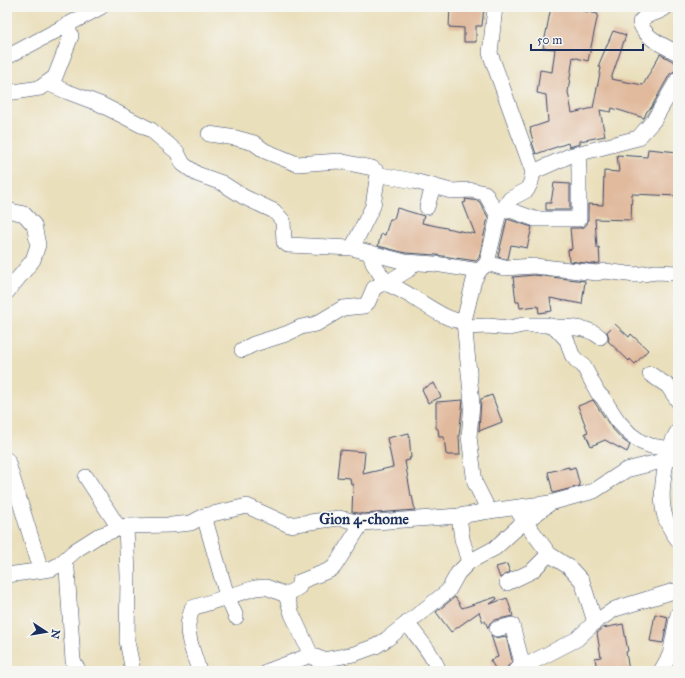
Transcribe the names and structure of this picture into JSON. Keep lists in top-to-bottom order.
{
  "districts": ["Gion 4-chome"],
  "scale_bar": "50 m",
  "north": "right"
}
